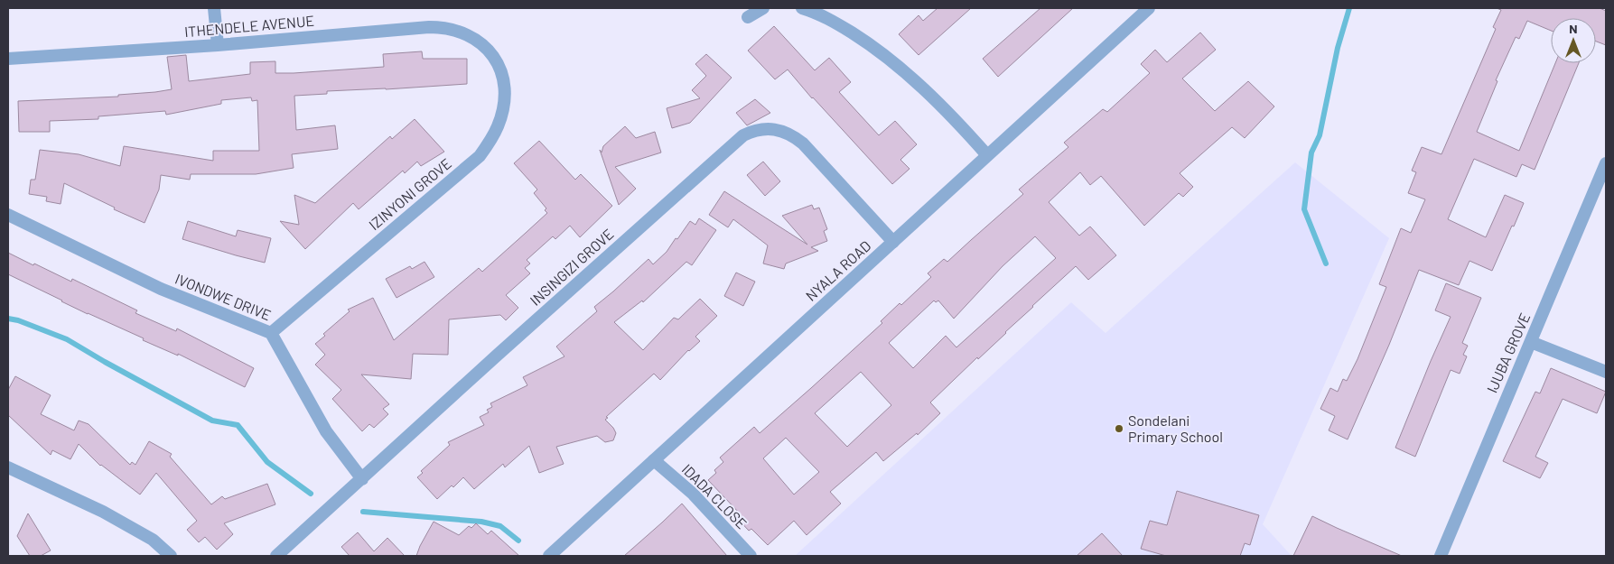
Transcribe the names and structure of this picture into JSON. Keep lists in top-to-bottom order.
{
  "streets": {
    "street": [
      "ITHENDELE AVENUE",
      "IZINYONI GROVE",
      "INSINGIZI GROVE",
      "NYALA ROAD",
      "IVONDWE DRIVE",
      "IJUBA GROVE",
      "IDADA CLOSE"
    ]
  },
  "crossings": [
    ["ITHENDELE AVENUE", "IZINYONI GROVE"],
    ["IZINYONI GROVE", "IVONDWE DRIVE"],
    ["INSINGIZI GROVE", "NYALA ROAD"],
    ["INSINGIZI GROVE", "IVONDWE DRIVE"],
    ["NYALA ROAD", "IDADA CLOSE"]
  ],
  "places": ["Sondelani Primary School"],
  "north": "top"
}
